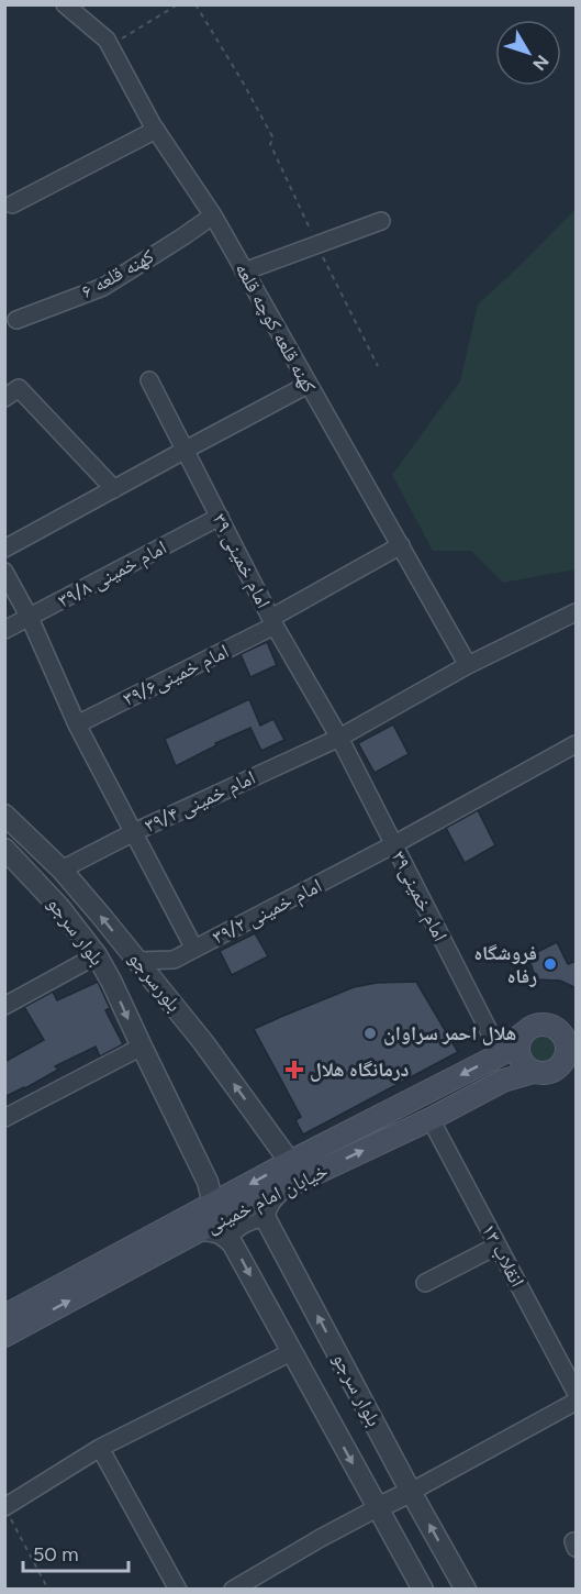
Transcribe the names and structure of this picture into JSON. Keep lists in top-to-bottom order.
{
  "streets": {
    "main road": ["خیابان امام خمینی"],
    "street": [
      "کهنه قلعه ۶",
      "کهنه قلعه کوچه قلعه",
      "امام خمینی ۳۹",
      "امام خمینی ۳۹/۸",
      "امام خمینی۳۹/۶",
      "امام خمینی ۳۹/۴",
      "امام خمینی۳۹",
      "امام خمینی ۳۹/۲",
      "بلوار سرجو",
      "بلورسرجو",
      "انقلاب ۱۳"
    ]
  },
  "crossings": [
    ["کهنه قلعه ۶", "کهنه قلعه کوچه قلعه"],
    ["کهنه قلعه کوچه قلعه", "امام خمینی۳۹/۶"],
    ["کهنه قلعه کوچه قلعه", "امام خمینی ۳۹/۴"],
    ["امام خمینی ۳۹", "امام خمینی ۳۹/۸"],
    ["امام خمینی ۳۹", "امام خمینی۳۹/۶"],
    ["امام خمینی ۳۹", "امام خمینی ۳۹/۴"],
    ["امام خمینی ۳۹", "امام خمینی۳۹"],
    ["امام خمینی ۳۹/۴", "امام خمینی۳۹"],
    ["امام خمینی ۳۹/۴", "بلورسرجو"],
    ["امام خمینی۳۹", "امام خمینی ۳۹/۲"],
    ["امام خمینی۳۹", "خیابان امام خمینی"],
    ["امام خمینی ۳۹/۲", "بلورسرجو"],
    ["بلوار سرجو", "خیابان امام خمینی"],
    ["بلورسرجو", "خیابان امام خمینی"],
    ["خیابان امام خمینی", "انقلاب ۱۳"]
  ],
  "places": {
    "other": ["فروشگاه رفاه", "هلال احمر سراوان"],
    "health": ["درمانگاه هلال"]
  },
  "scale_bar": "50 m",
  "north": "bottom right"
}
